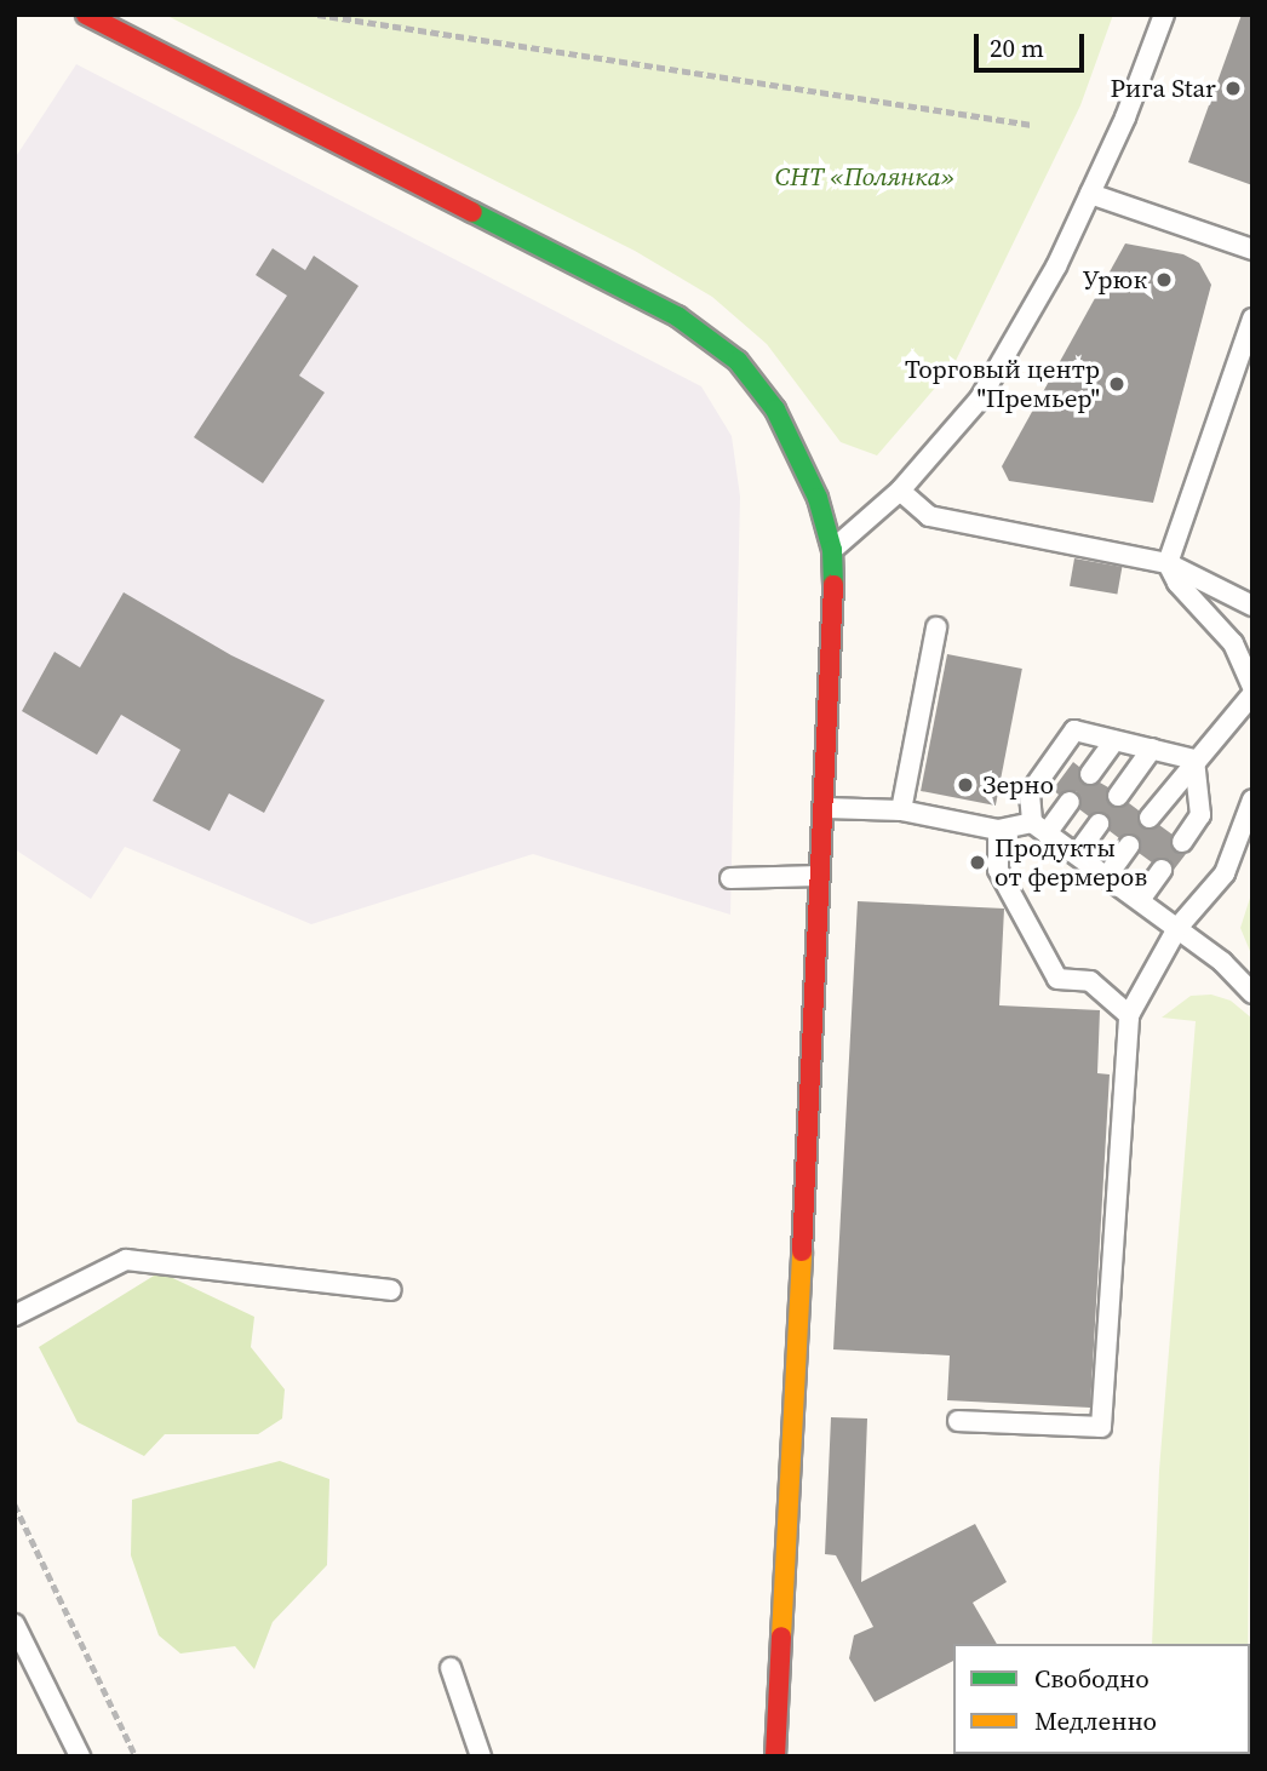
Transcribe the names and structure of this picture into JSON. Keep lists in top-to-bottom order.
{
  "parks": ["СНТ «Полянка»"],
  "places": [
    "Рига Star",
    "Урюк",
    "Торговый центр \"Премьер\"",
    "Зерно",
    "Продукты от фермеров"
  ],
  "legend": ["Свободно", "Медленно"],
  "scale_bar": "20 m"
}
